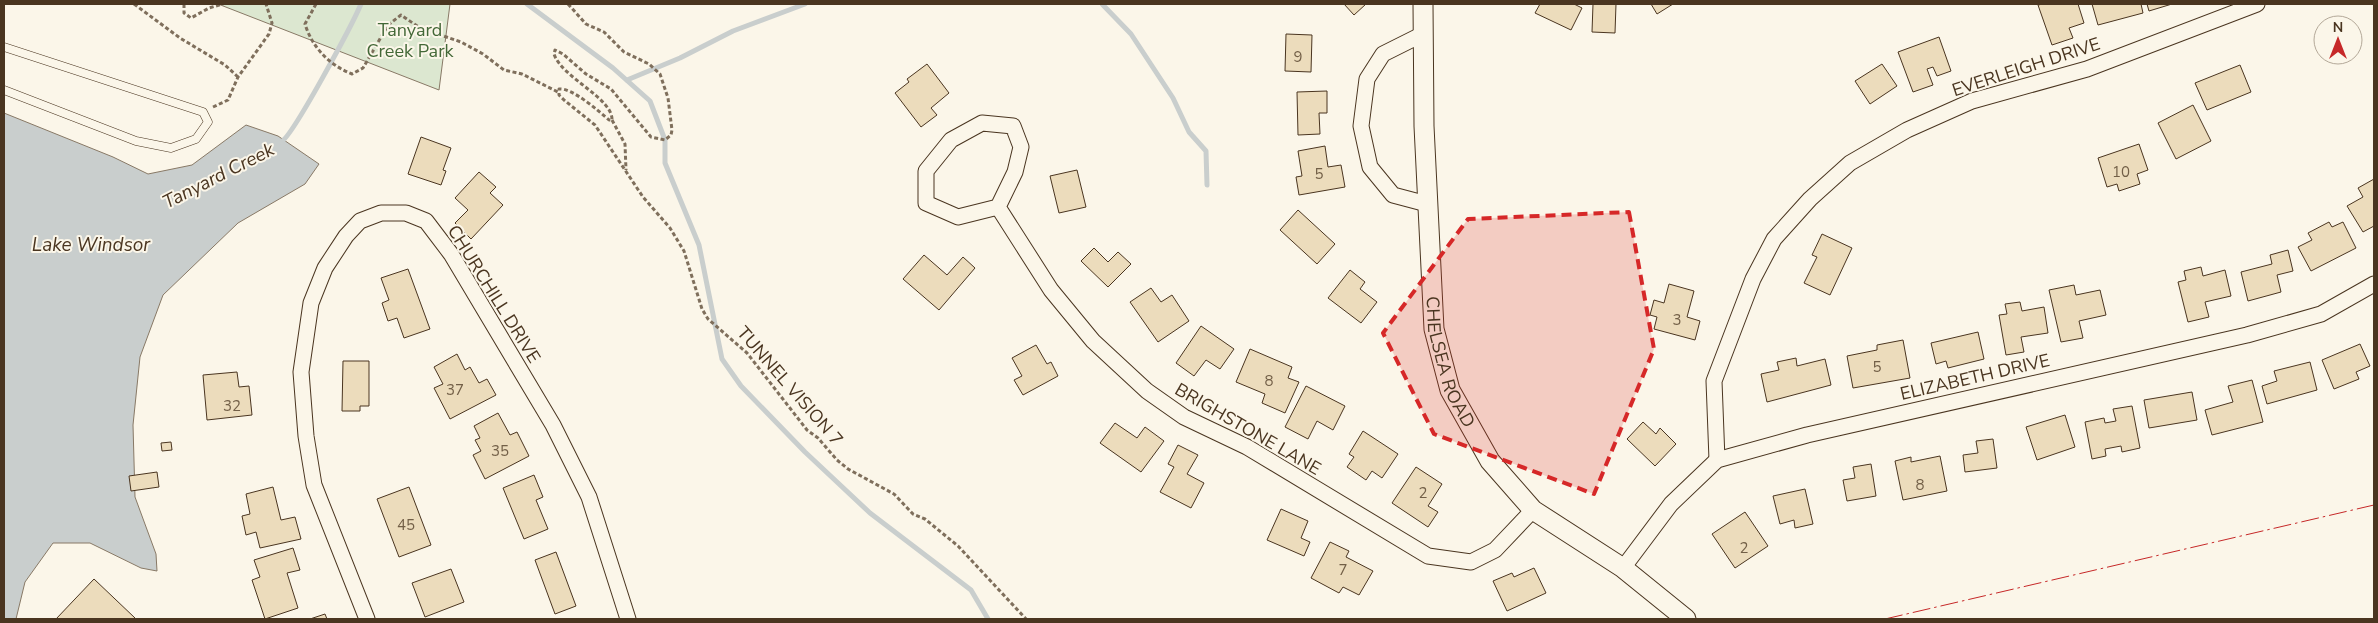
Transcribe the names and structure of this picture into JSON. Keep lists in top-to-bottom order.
{
  "streets": {
    "street": [
      "EVERLEIGH DRIVE",
      "CHURCHILL DRIVE",
      "CHELSEA ROAD",
      "ELIZABETH DRIVE",
      "BRIGHSTONE LANE"
    ],
    "path": ["TUNNEL VISION 7"]
  },
  "crossings": [
    ["EVERLEIGH DRIVE", "ELIZABETH DRIVE"],
    ["CHELSEA ROAD", "ELIZABETH DRIVE"],
    ["CHELSEA ROAD", "BRIGHSTONE LANE"]
  ],
  "water": ["Tanyard Creek", "Lake Windsor"],
  "parks": ["Tanyard Creek Park"],
  "house_numbers": [
    "9",
    "10",
    "5",
    "3",
    "5",
    "8",
    "37",
    "32",
    "35",
    "8",
    "2",
    "45",
    "2",
    "7"
  ],
  "north": "top"
}
